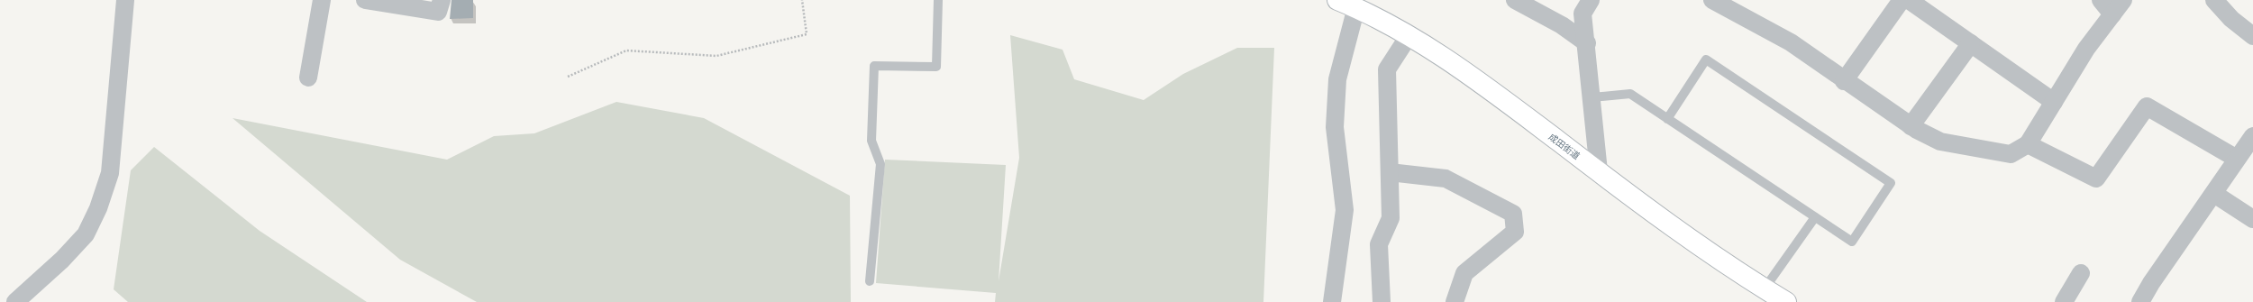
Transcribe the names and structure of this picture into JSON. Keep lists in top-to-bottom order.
{
  "streets": {
    "street": ["成田街道"]
  }
}
